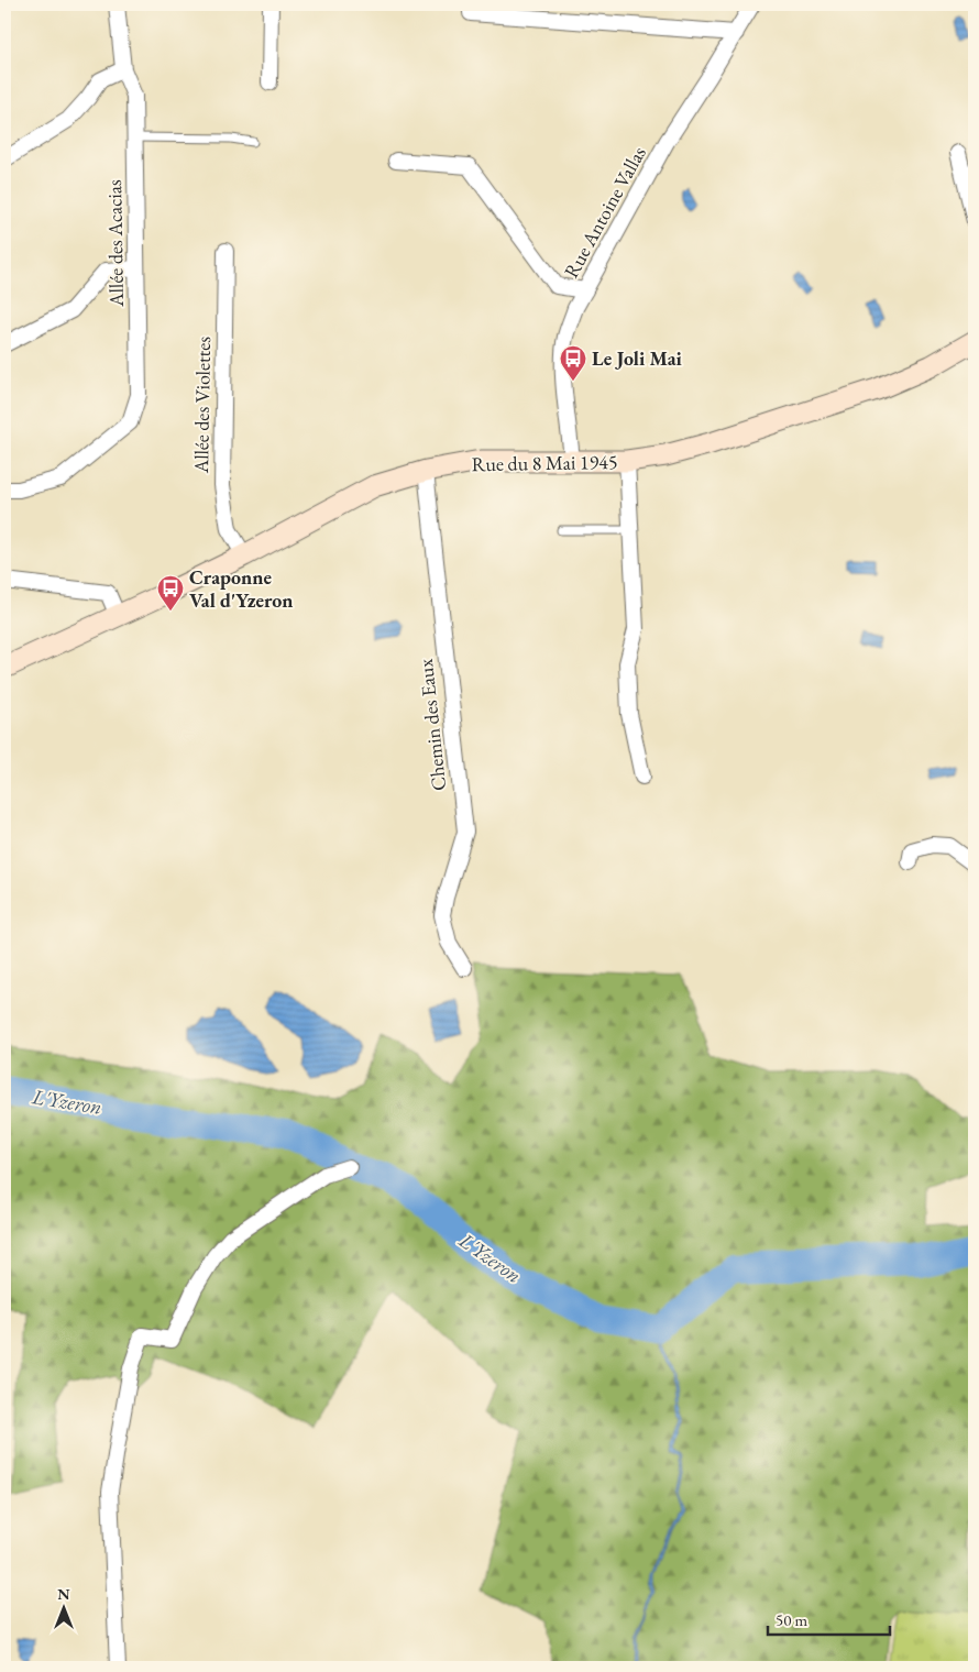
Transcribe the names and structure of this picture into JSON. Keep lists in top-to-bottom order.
{
  "streets": {
    "main road": ["Rue du 8 Mai 1945"],
    "street": [
      "Rue Antoine Vallas",
      "Allée des Acacias",
      "Allée des Violettes",
      "Chemin des Eaux"
    ]
  },
  "crossings": [
    ["Rue Antoine Vallas", "Rue du 8 Mai 1945"],
    ["Allée des Violettes", "Rue du 8 Mai 1945"],
    ["Rue du 8 Mai 1945", "Chemin des Eaux"]
  ],
  "water": ["L'Yzeron"],
  "places": {
    "bus stop": ["Le Joli Mai", "Craponne Val d'Yzeron"]
  },
  "scale_bar": "50 m",
  "north": "top"
}
